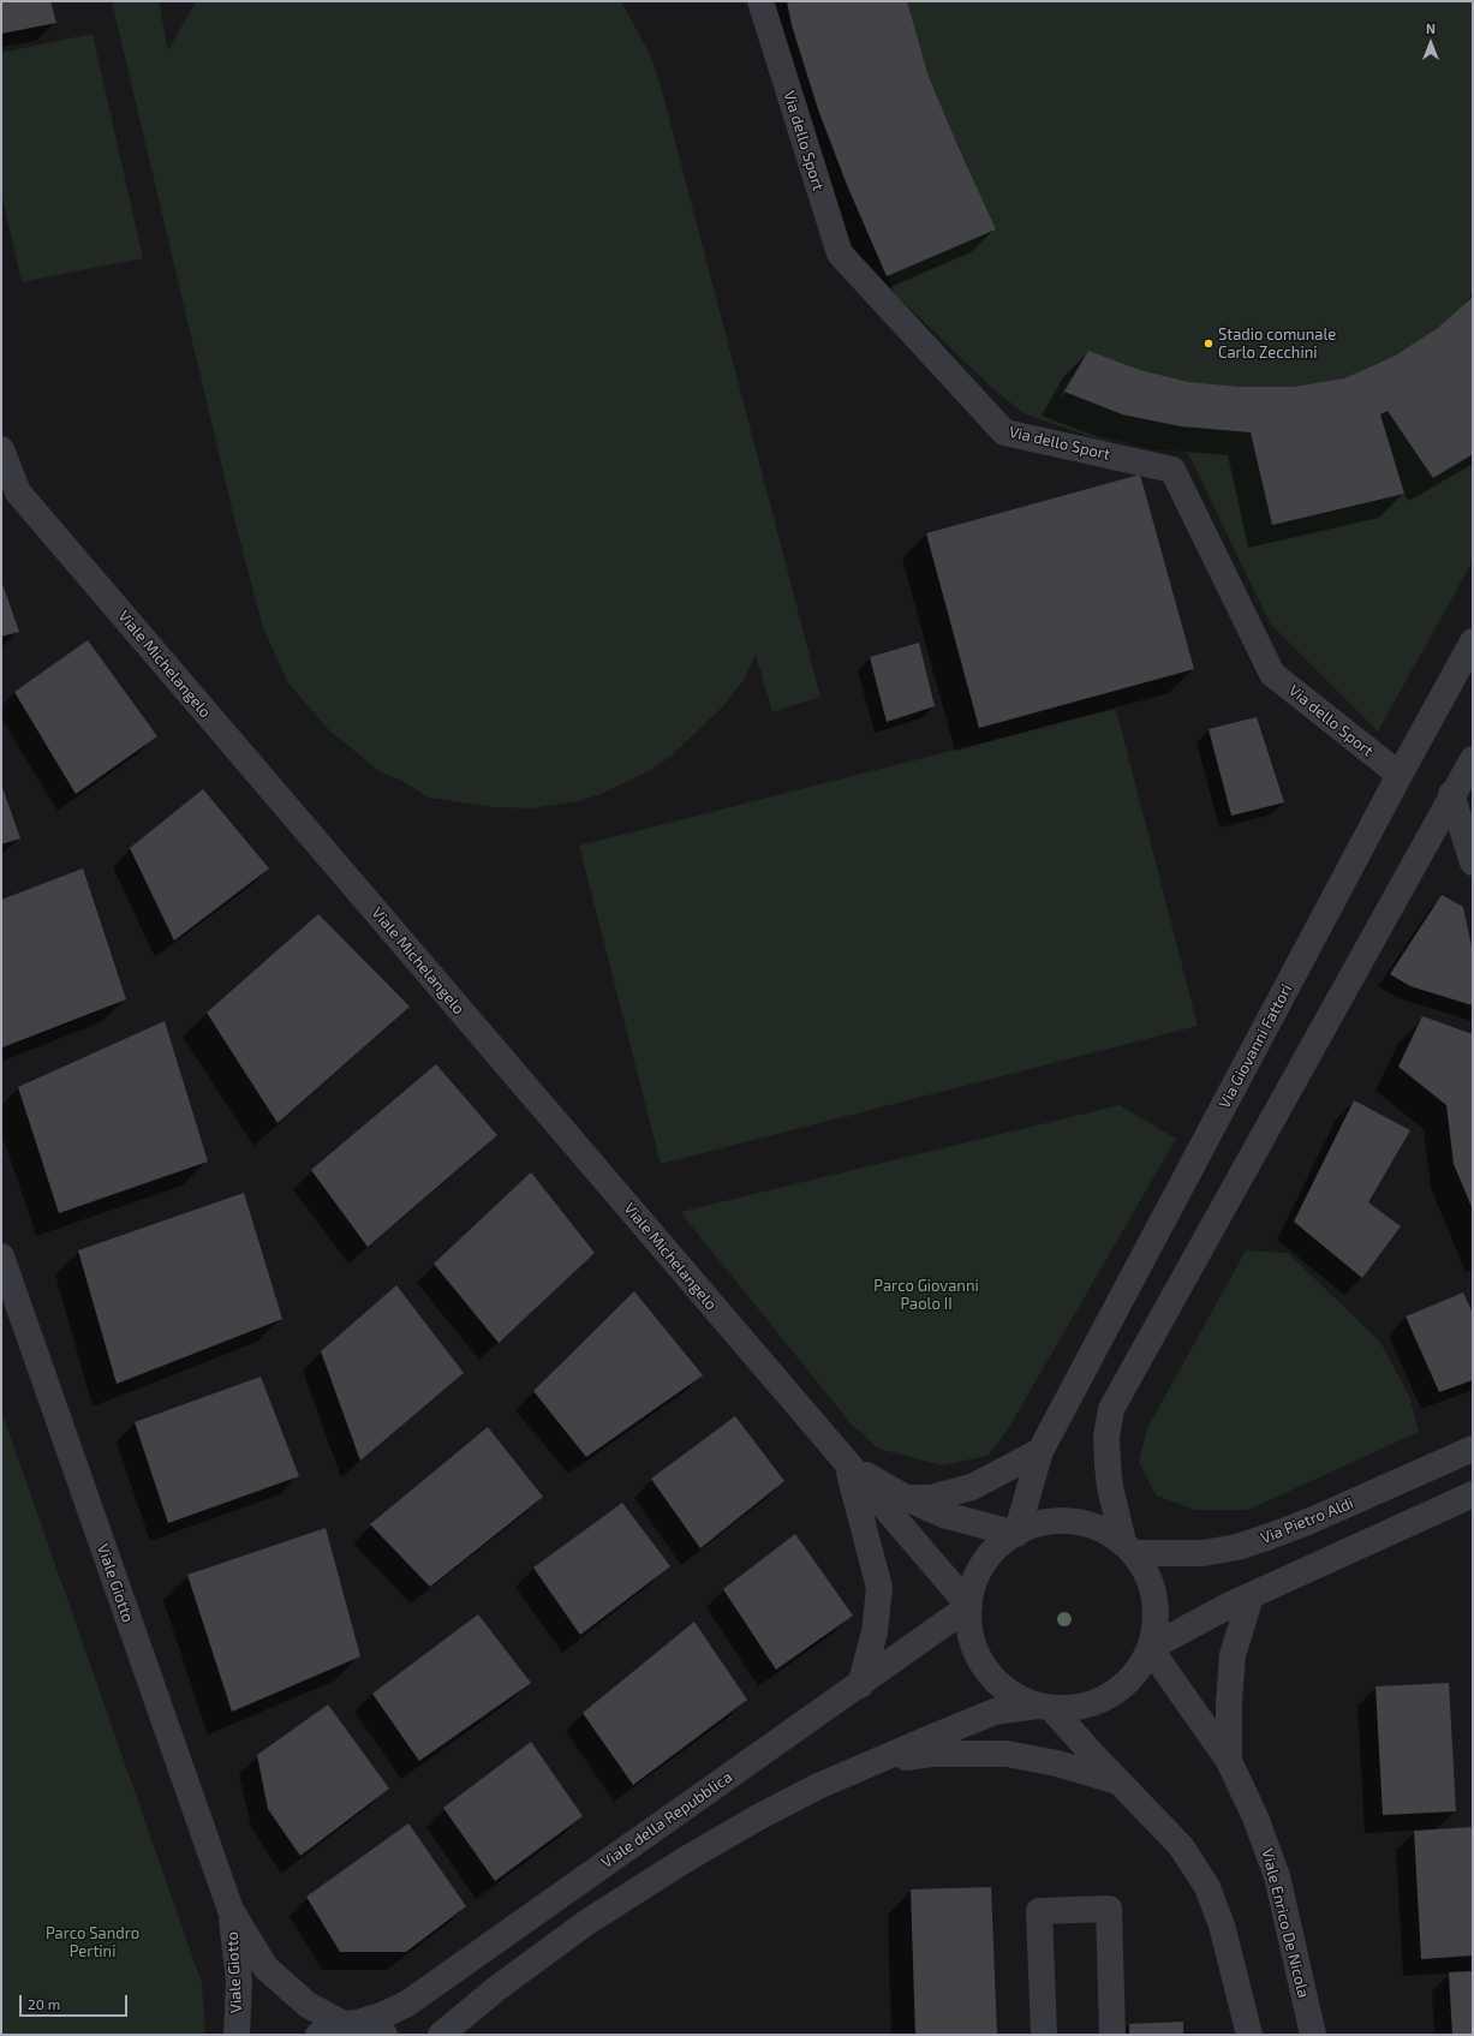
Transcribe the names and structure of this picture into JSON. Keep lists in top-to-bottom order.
{
  "streets": {
    "street": [
      "Via dello Sport",
      "Viale Michelangelo",
      "Via Giovanni Fattori",
      "Via Pietro Aldi",
      "Viale Giotto",
      "Viale della Repubblica",
      "Viale Enrico De Nicola"
    ]
  },
  "crossings": [
    ["Via dello Sport", "Via Giovanni Fattori"],
    ["Viale Michelangelo", "Via Giovanni Fattori"],
    ["Viale Michelangelo", "Viale della Repubblica"],
    ["Viale Giotto", "Viale della Repubblica"]
  ],
  "parks": ["Parco Giovanni Paolo II", "Parco Sandro Pertini"],
  "places": ["Stadio comunale Carlo Zecchini"],
  "scale_bar": "20 m",
  "north": "top"
}
